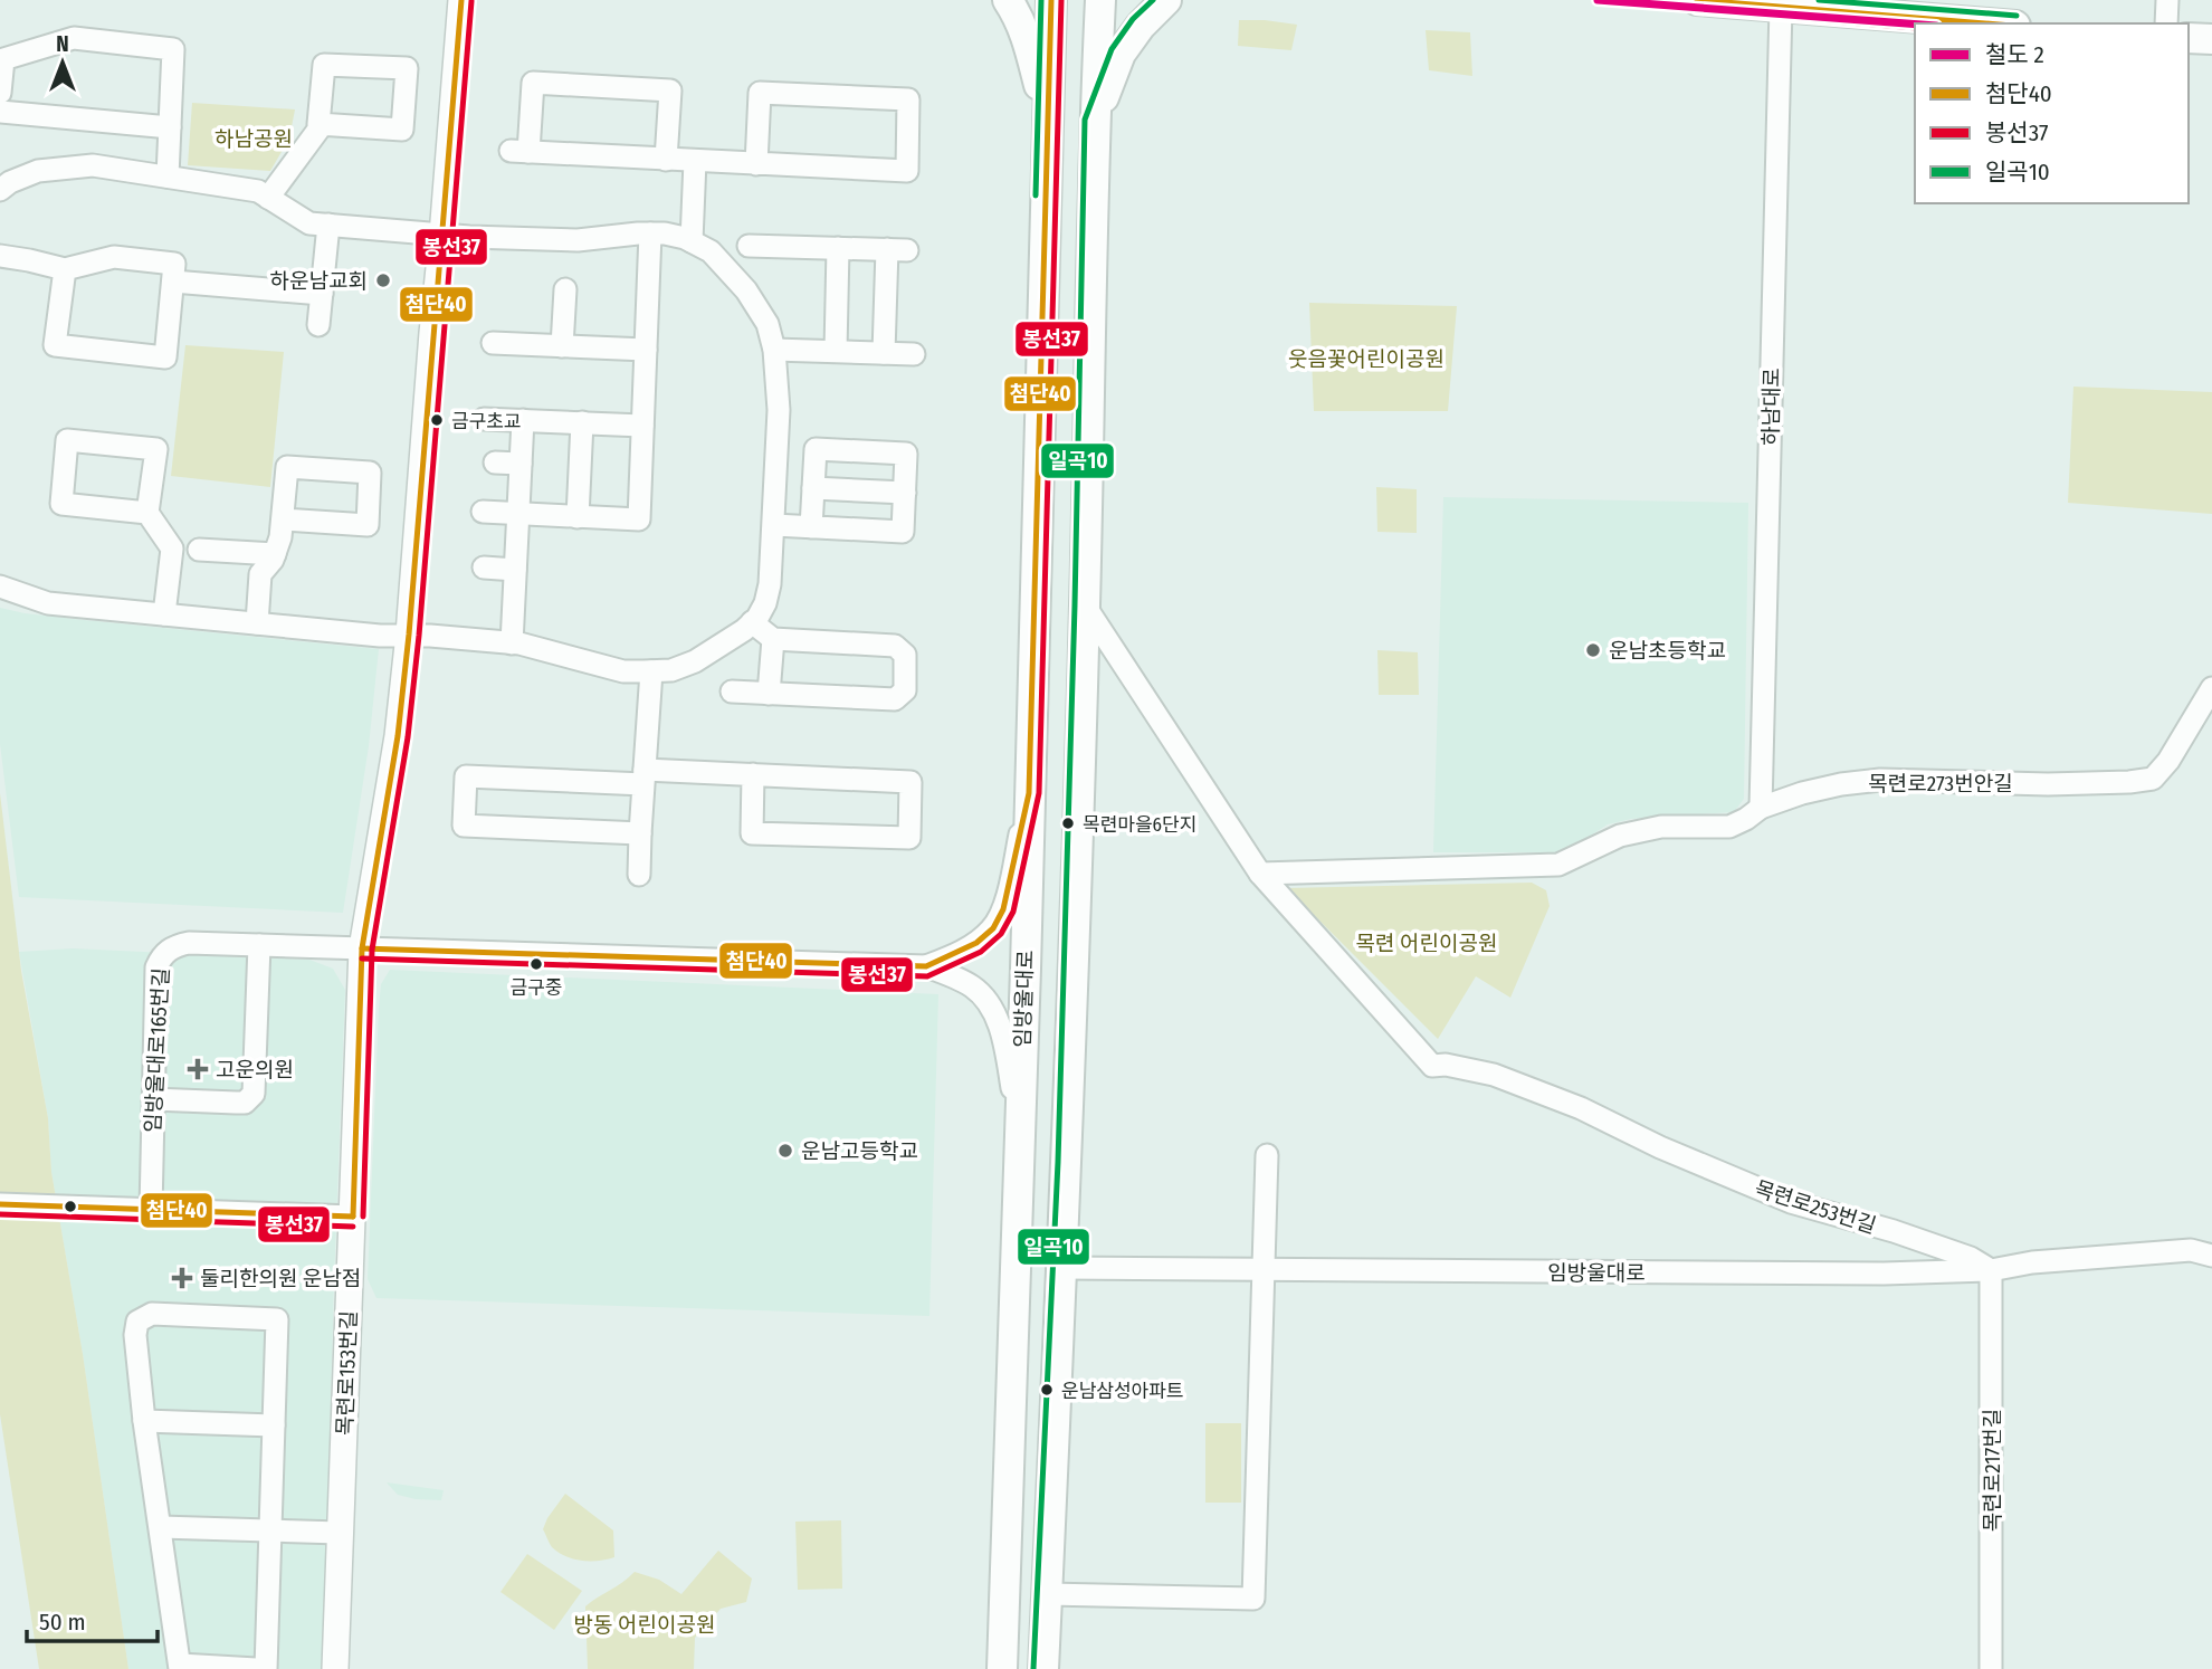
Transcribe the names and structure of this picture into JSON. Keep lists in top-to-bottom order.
{
  "streets": {
    "main road": ["임방울대로"],
    "street": [
      "하남대로",
      "목련로273번안길",
      "임방울대로165번길",
      "목련로253번길",
      "목련로153번길",
      "목련로217번길"
    ]
  },
  "crossings": [
    ["하남대로", "목련로273번안길"],
    ["목련로273번안길", "목련로253번길"],
    ["임방울대로", "목련로253번길"],
    ["임방울대로", "목련로217번길"],
    ["임방울대로165번길", "목련로153번길"],
    ["목련로253번길", "목련로217번길"]
  ],
  "parks": [
    "하남공원",
    "웃음꽃어린이공원",
    "목련 어린이공원",
    "방동 어린이공원"
  ],
  "places": {
    "other": [
      "하운남교회",
      "금구초교",
      "운남초등학교",
      "목련마을6단지",
      "금구중",
      "운남고등학교",
      "운남삼성아파트"
    ],
    "health": ["고운의원", "둘리한의원 운남점"]
  },
  "lines": [
    "rail line 2",
    "transit line 첨단40",
    "transit line 봉선37",
    "transit line 일곡10"
  ],
  "legend": [
    "철도 2",
    "첨단40",
    "봉선37",
    "일곡10"
  ],
  "scale_bar": "50 m",
  "north": "top"
}
